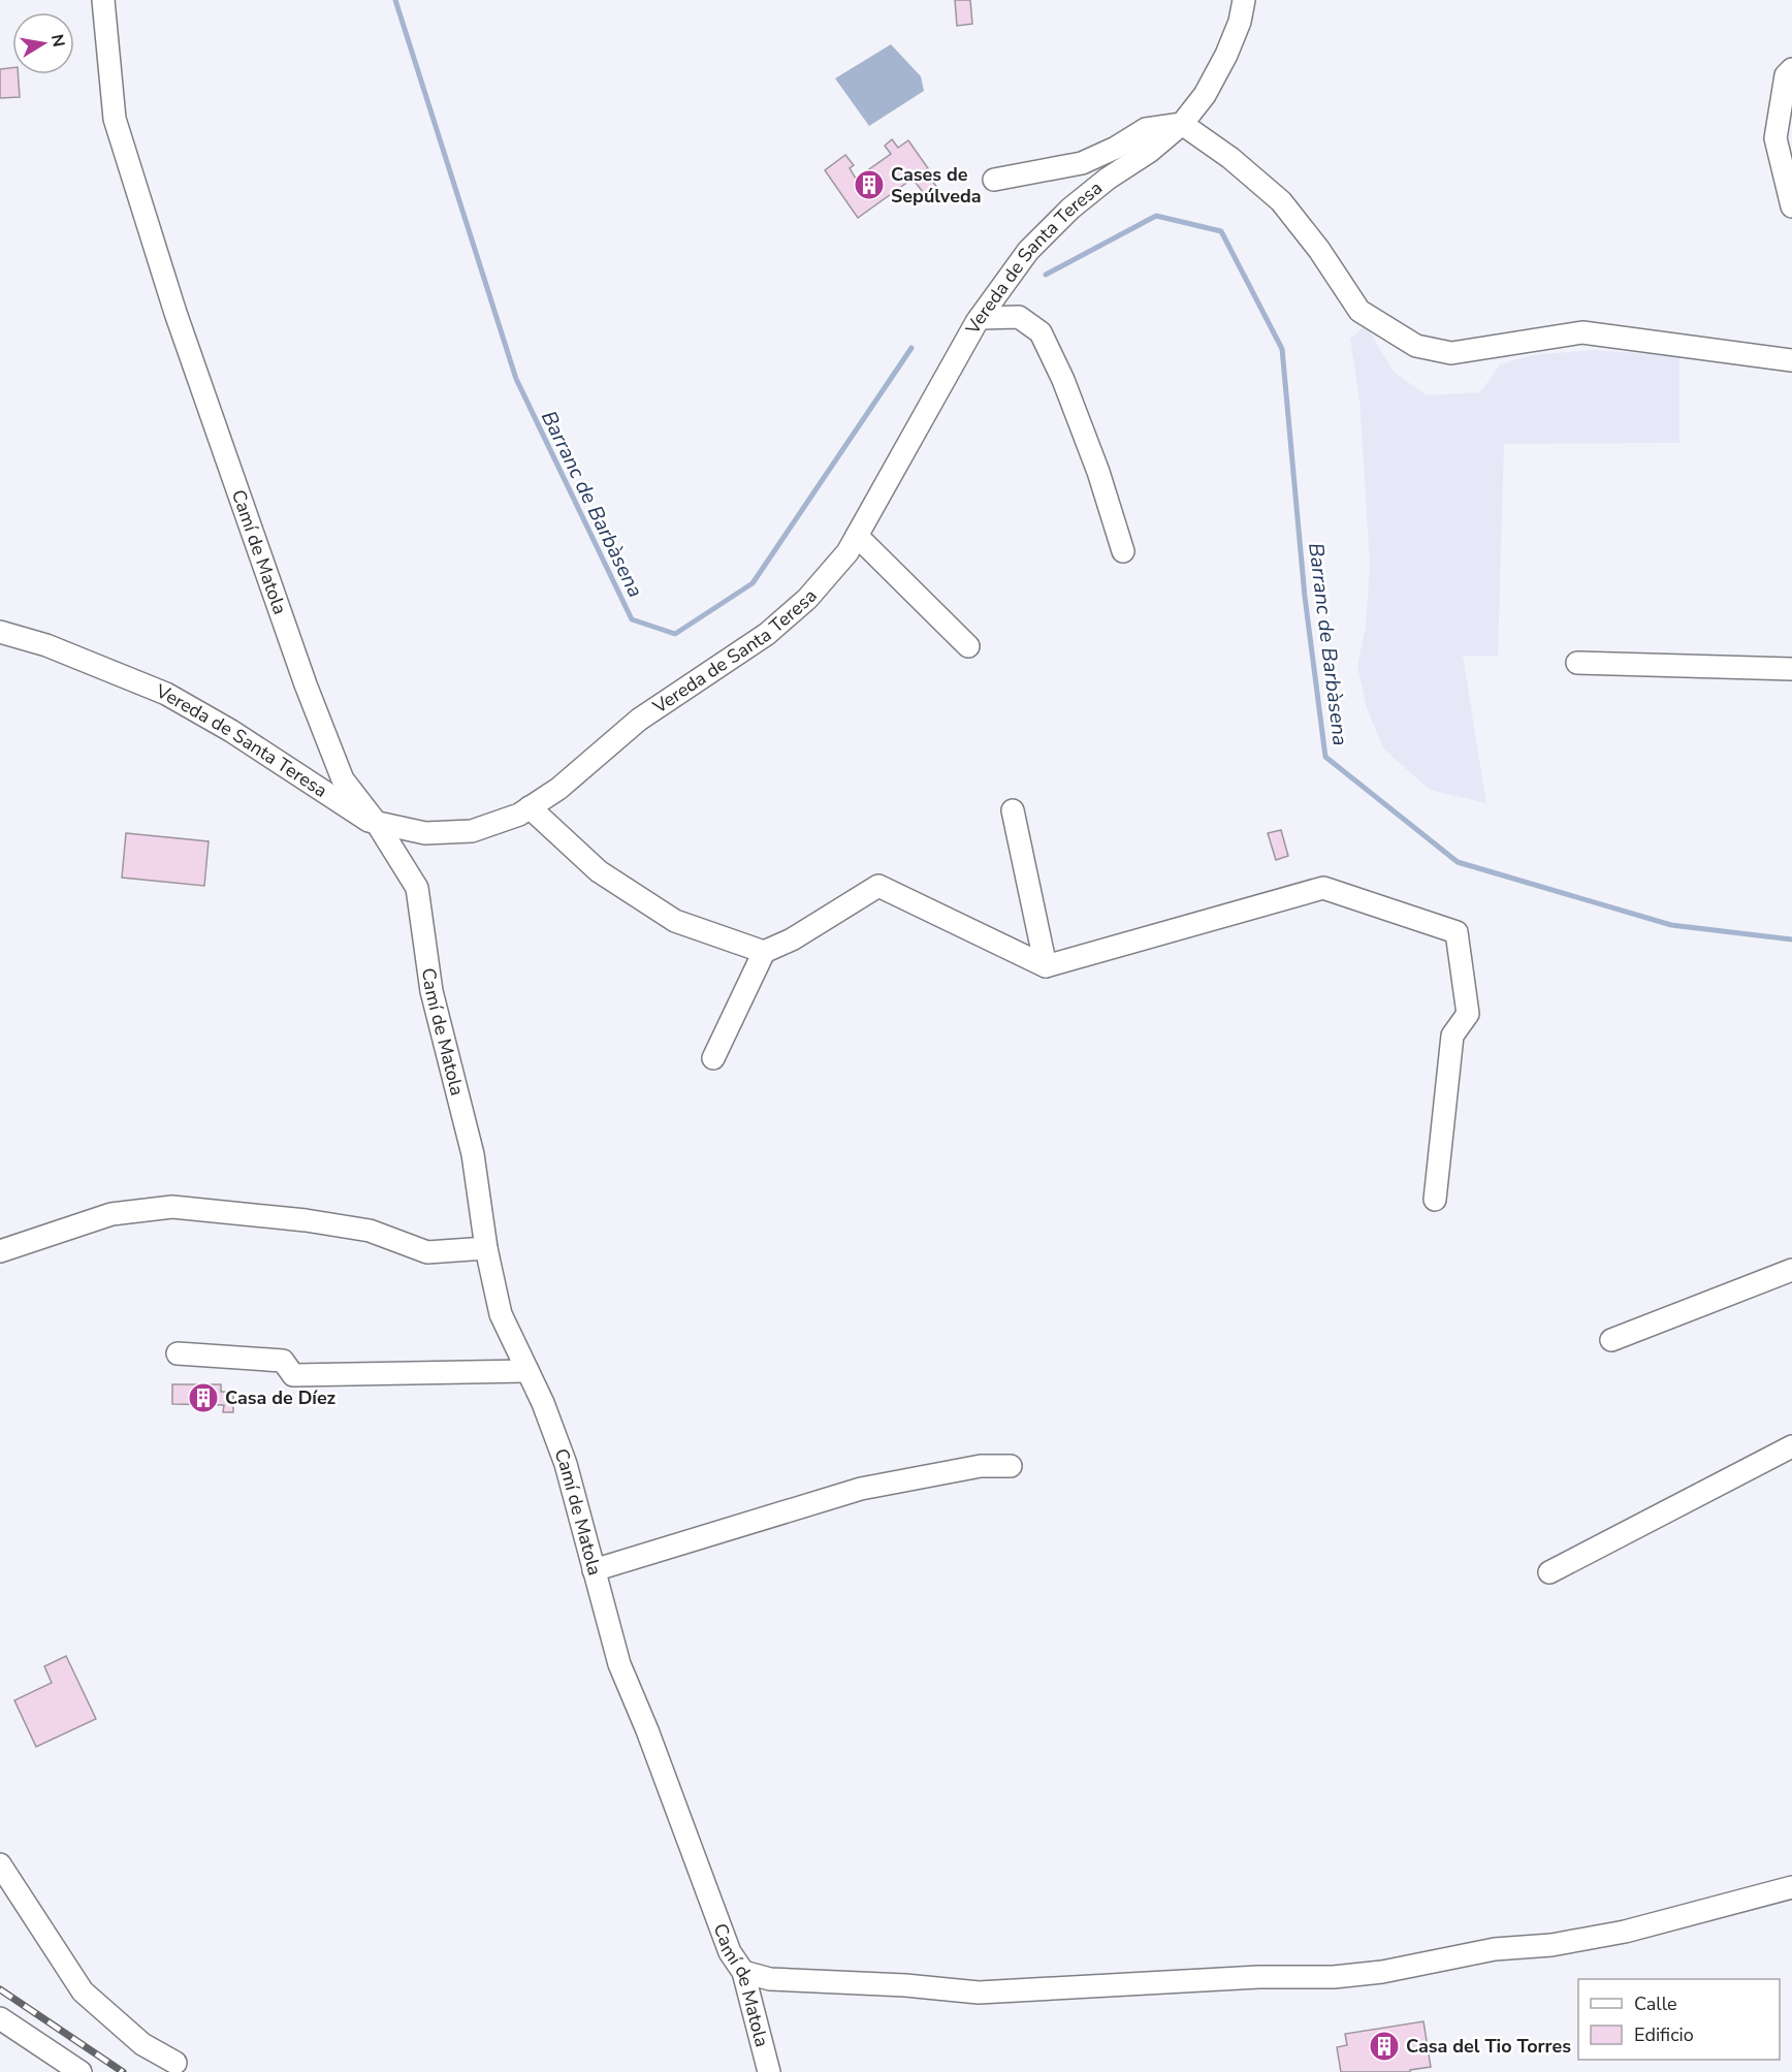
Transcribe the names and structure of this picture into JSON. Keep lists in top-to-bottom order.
{
  "streets": {
    "street": ["Vereda de Santa Teresa", "Camí de Matola"]
  },
  "crossings": [
    ["Vereda de Santa Teresa", "Camí de Matola"]
  ],
  "water": ["Barranc de Barbàsena"],
  "places": {
    "building": ["Cases de Sepúlveda", "Casa de Díez", "Casa del Tio Torres"]
  },
  "legend": ["Calle", "Edificio"],
  "north": "right"
}
